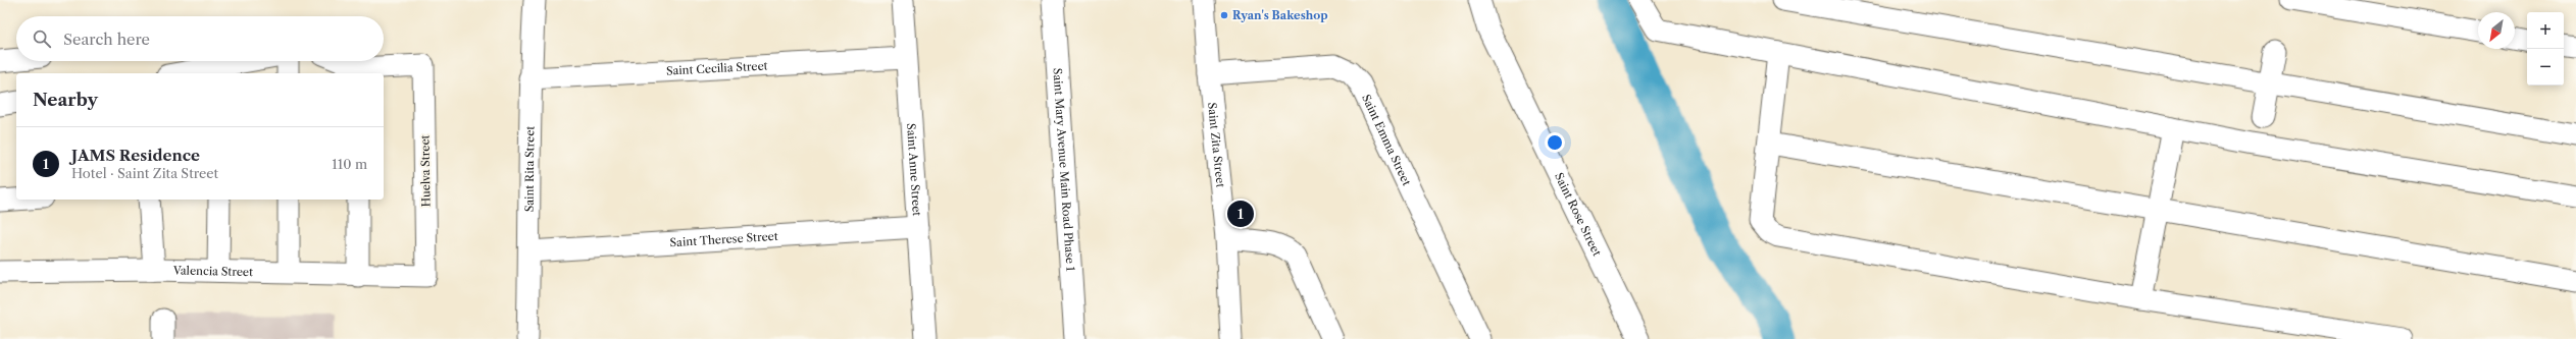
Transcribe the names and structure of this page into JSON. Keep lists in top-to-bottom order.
{
  "streets": {
    "street": [
      "Saint Cecilia Street",
      "Saint Emma Street",
      "Saint Zita Street",
      "Saint Rita Street",
      "Saint Anne Street",
      "Saint Mary Avenue Main Road Phase 1",
      "Huelva Street",
      "Saint Rose Street",
      "Saint Therese Street",
      "Valencia Street"
    ]
  },
  "crossings": [
    ["Saint Cecilia Street", "Saint Rita Street"],
    ["Saint Cecilia Street", "Saint Anne Street"],
    ["Saint Emma Street", "Saint Zita Street"],
    ["Saint Rita Street", "Saint Therese Street"],
    ["Saint Anne Street", "Saint Therese Street"],
    ["Huelva Street", "Valencia Street"]
  ],
  "places": ["Ryan's Bakeshop"],
  "north": "bottom left",
  "page": {
    "map_buttons": ["+", "−"],
    "search": "Search here",
    "heading": "Nearby",
    "list": [
      {
        "mark": "1",
        "name": "JAMS Residence",
        "note": "Hotel · Saint Zita Street",
        "value": "110 m"
      }
    ],
    "pins": "1"
  }
}
